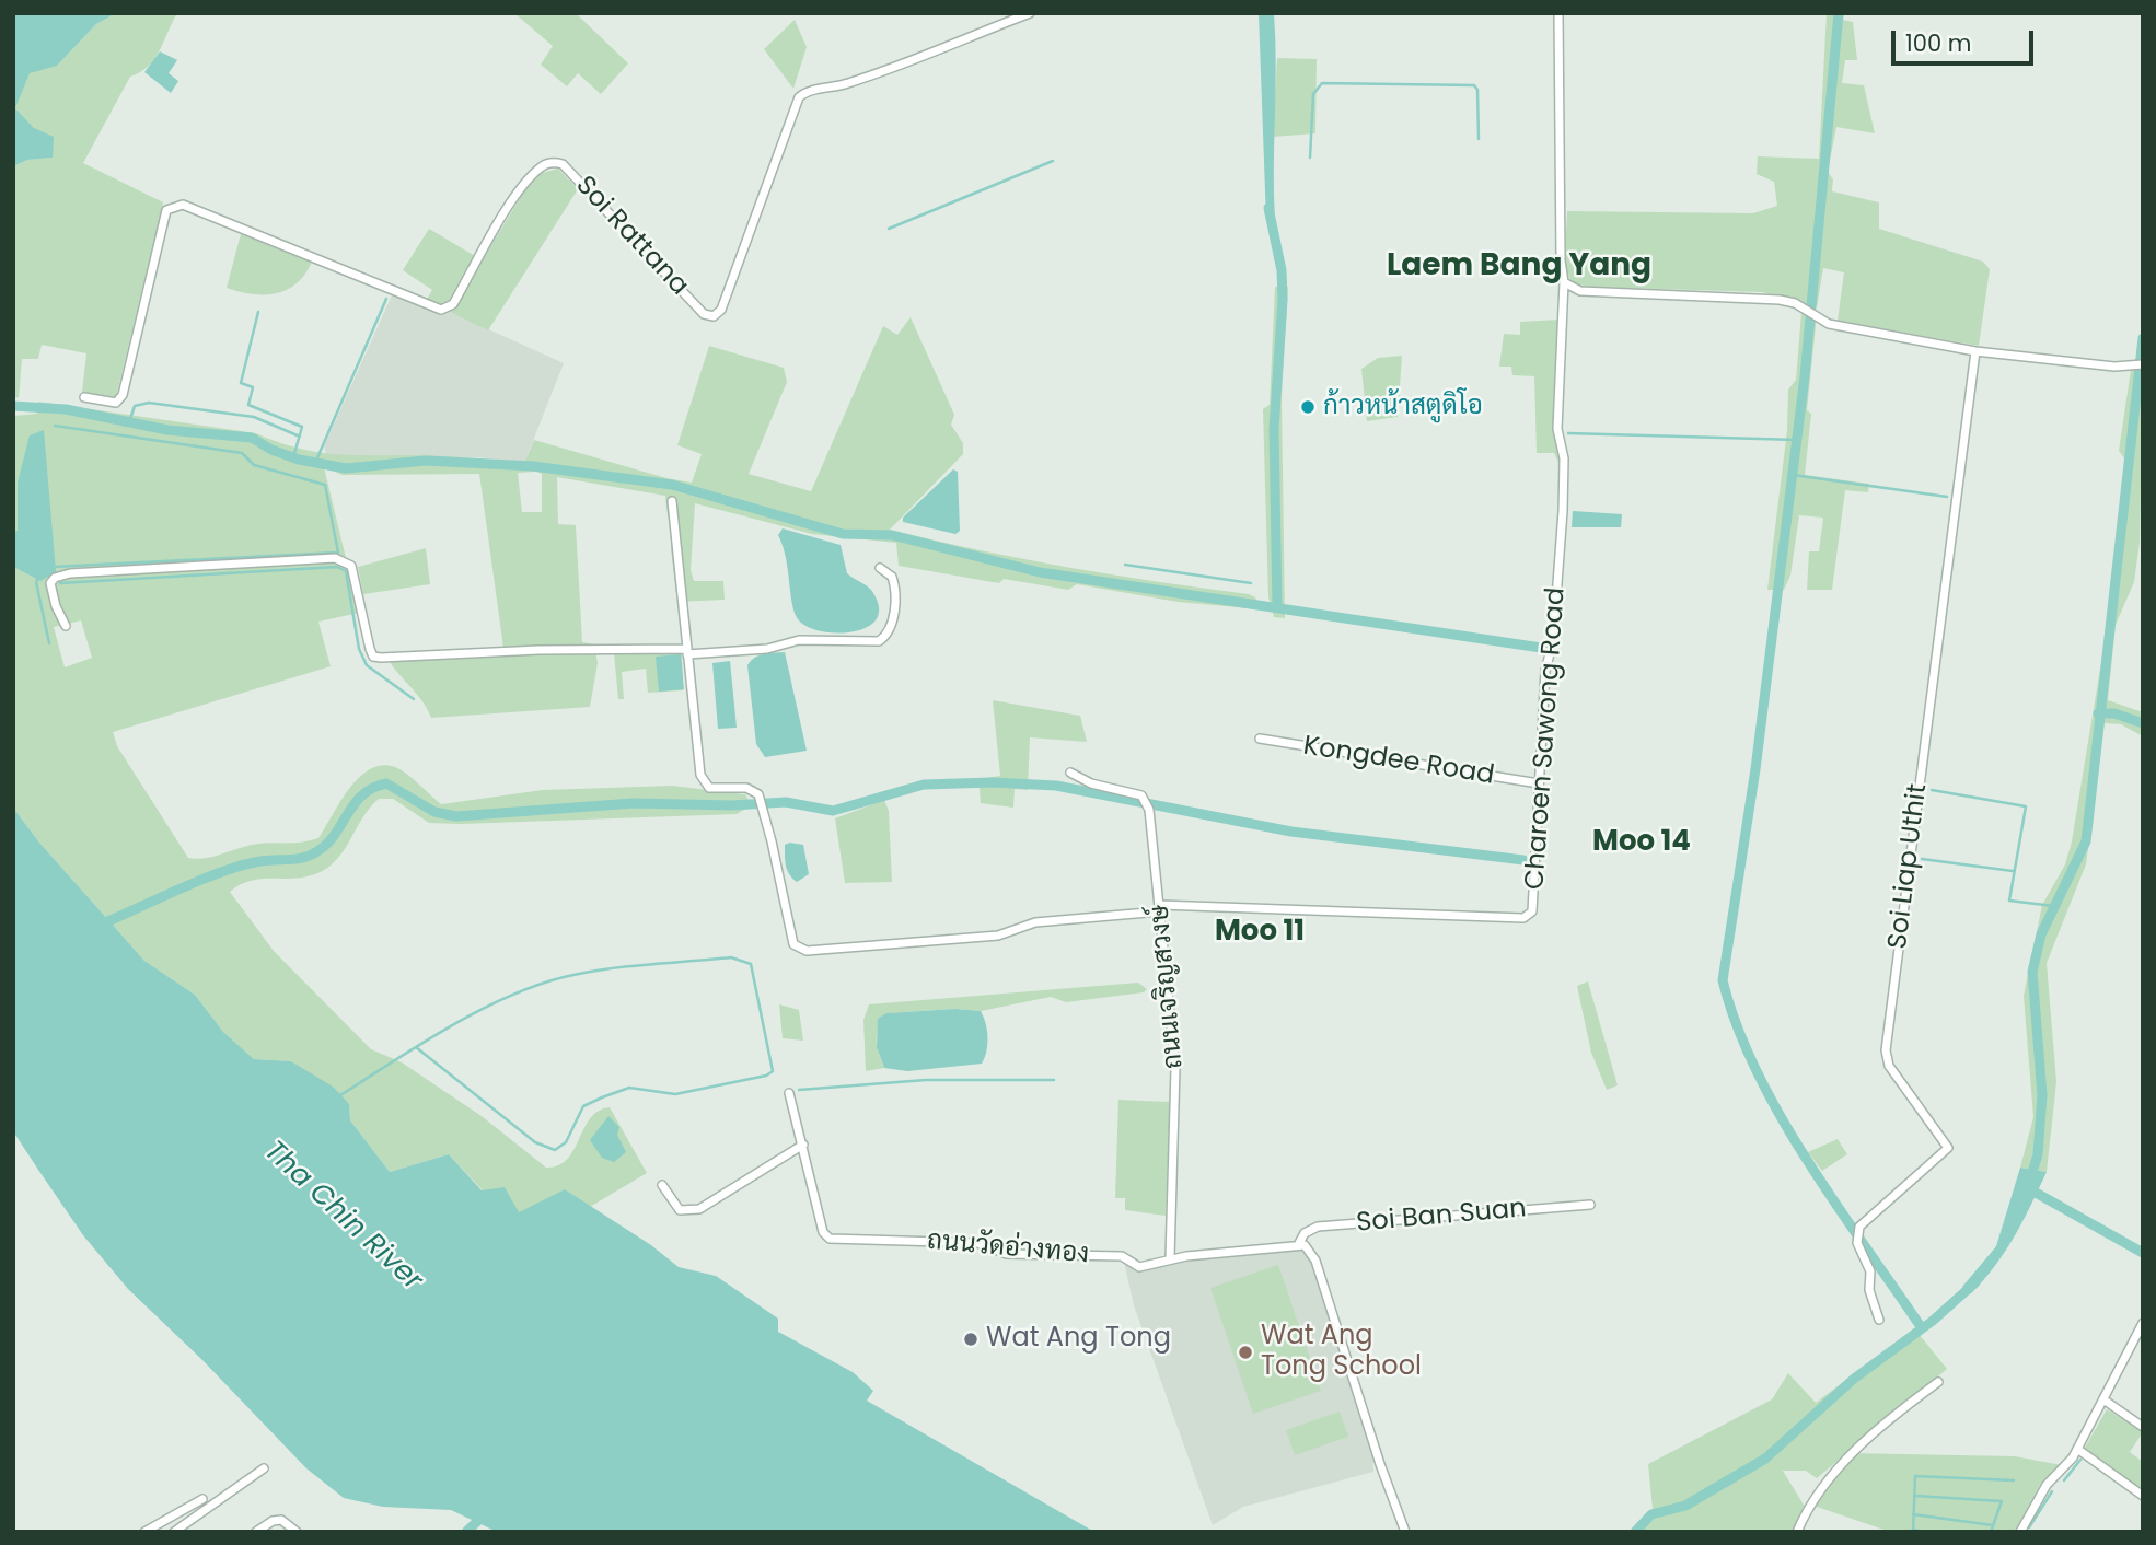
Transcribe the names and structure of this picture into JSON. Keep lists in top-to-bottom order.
{
  "streets": {
    "street": [
      "Soi Rattana",
      "Charoen Sawong Road",
      "Kongdee Road",
      "Soi Liap Uthit",
      "ถนนเจริญสวงษ์",
      "Soi Ban Suan",
      "ถนนวัดอ่างทอง"
    ]
  },
  "crossings": [
    ["Charoen Sawong Road", "Kongdee Road"],
    ["Charoen Sawong Road", "ถนนเจริญสวงษ์"],
    ["ถนนเจริญสวงษ์", "ถนนวัดอ่างทอง"],
    ["Soi Ban Suan", "ถนนวัดอ่างทอง"]
  ],
  "districts": ["Laem Bang Yang", "Moo 14", "Moo 11"],
  "water": ["Tha Chin River"],
  "places": ["ก้าวหน้าสตูดิโอ", "Wat Ang Tong", "Wat Ang Tong School"],
  "scale_bar": "100 m"
}
